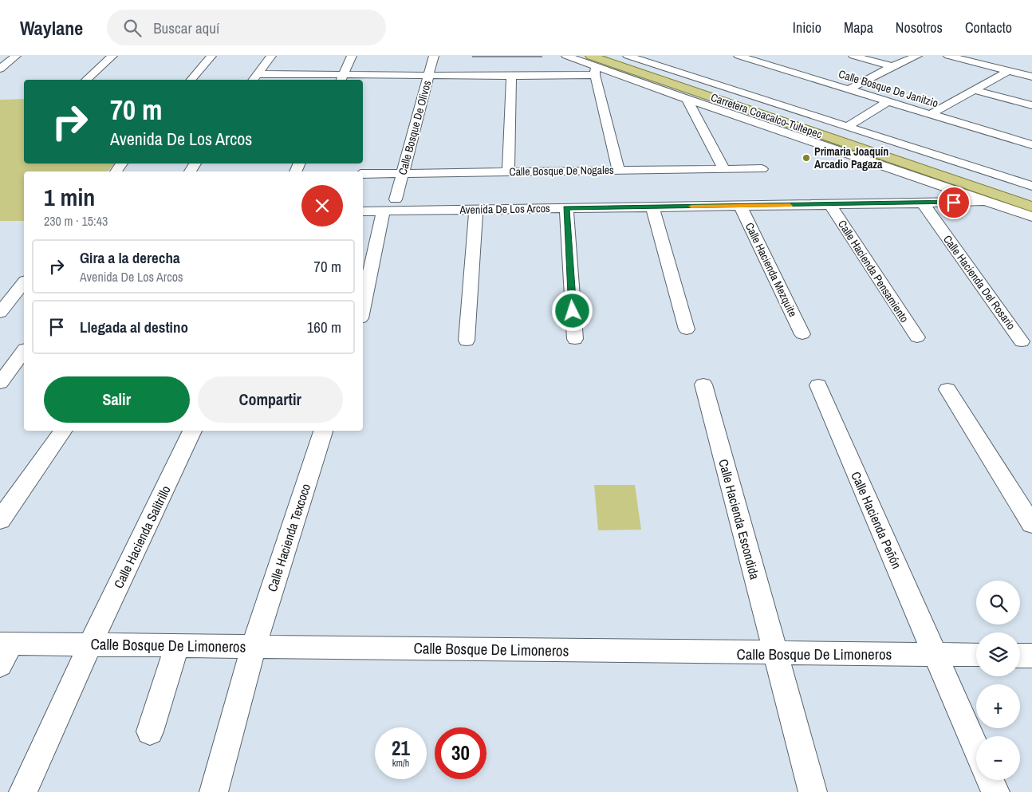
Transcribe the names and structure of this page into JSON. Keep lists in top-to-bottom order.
{
  "streets": {
    "main road": ["Carretera Coacalco-Tultepec"],
    "street": [
      "Calle Bosque De Janitzio",
      "Calle Bosque De Olivos",
      "Calle Bosque De Nogales",
      "Avenida De Los Arcos",
      "Calle Hacienda Mezquite",
      "Calle Hacienda Pensamiento",
      "Calle Hacienda Del Rosario",
      "Calle Hacienda Escondida",
      "Calle Hacienda Peñón",
      "Calle Hacienda Salitrillo",
      "Calle Hacienda Texcoco",
      "Calle Bosque De Limoneros"
    ]
  },
  "crossings": [
    ["Calle Bosque De Olivos", "Calle Bosque De Nogales"],
    ["Avenida De Los Arcos", "Calle Hacienda Mezquite"],
    ["Avenida De Los Arcos", "Calle Hacienda Pensamiento"],
    ["Avenida De Los Arcos", "Calle Hacienda Del Rosario"],
    ["Calle Hacienda Escondida", "Calle Bosque De Limoneros"],
    ["Calle Hacienda Peñón", "Calle Bosque De Limoneros"],
    ["Calle Hacienda Salitrillo", "Calle Bosque De Limoneros"],
    ["Calle Hacienda Texcoco", "Calle Bosque De Limoneros"]
  ],
  "places": ["Primaria Joaquín Arcadio Pagaza"],
  "page": {
    "header": "Waylane",
    "search": "Buscar aquí",
    "nav": [
      "Inicio",
      "Mapa",
      "Nosotros",
      "Contacto"
    ],
    "turn": ["70 m", "Avenida De Los Arcos"],
    "heading": ["1 min", "230 m · 15:43"],
    "list": [
      {
        "name": "Gira a la derecha",
        "note": "Avenida De Los Arcos",
        "value": "70 m"
      },
      {
        "name": "Llegada al destino",
        "value": "160 m"
      }
    ],
    "buttons": ["Salir", "Compartir"],
    "map_buttons": ["+", "−"],
    "speed": "21 km/h",
    "limit": "30"
  }
}
